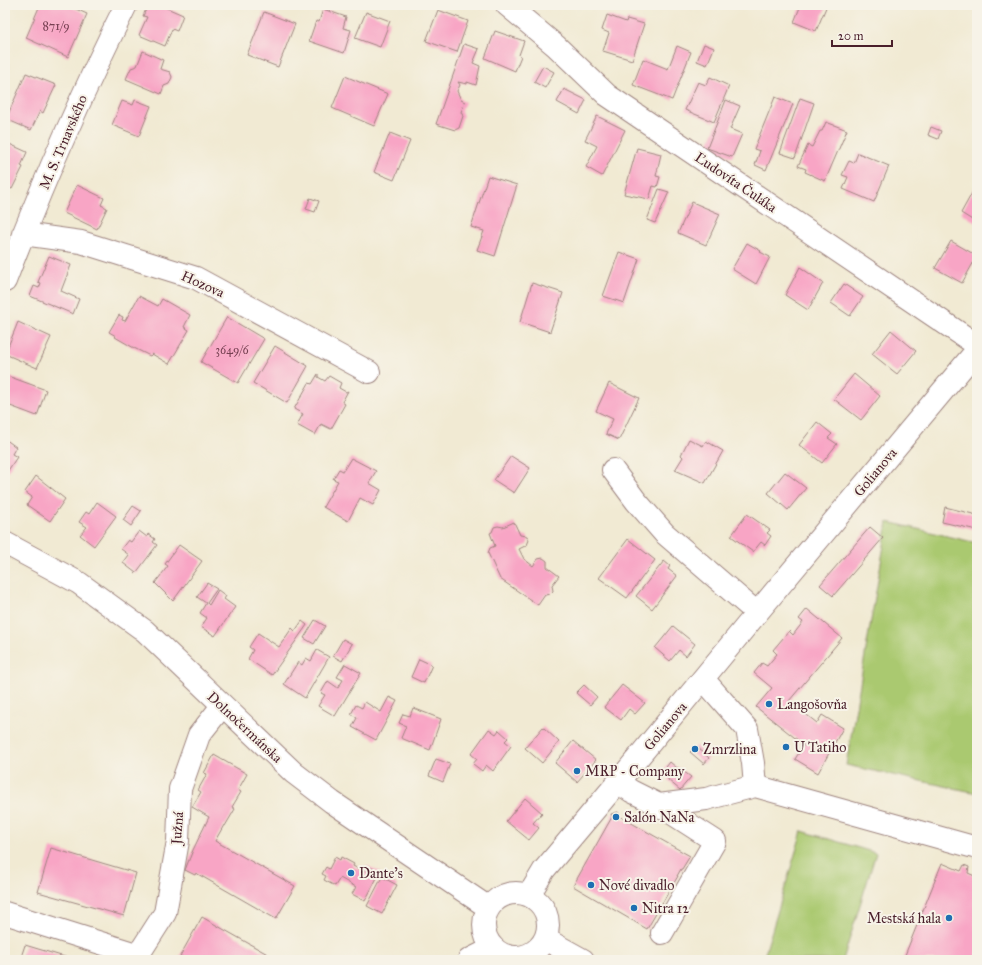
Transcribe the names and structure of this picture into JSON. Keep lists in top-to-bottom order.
{
  "streets": {
    "street": [
      "M. S. Trnavského",
      "Ľudovíta Čuláka",
      "Hozova",
      "Golianova",
      "Dolnočermánska",
      "Južná"
    ]
  },
  "crossings": [
    ["M. S. Trnavského", "Hozova"],
    ["Golianova", "Dolnočermánska"],
    ["Dolnočermánska", "Južná"]
  ],
  "places": [
    "Langošovňa",
    "U Tatiho",
    "Zmrzlina",
    "MRP - Company",
    "Salón NaNa",
    "Dante's",
    "Nové divadlo",
    "Nitra 12",
    "Mestská hala"
  ],
  "house_numbers": ["871/9", "3649/6"],
  "scale_bar": "20 m"
}
